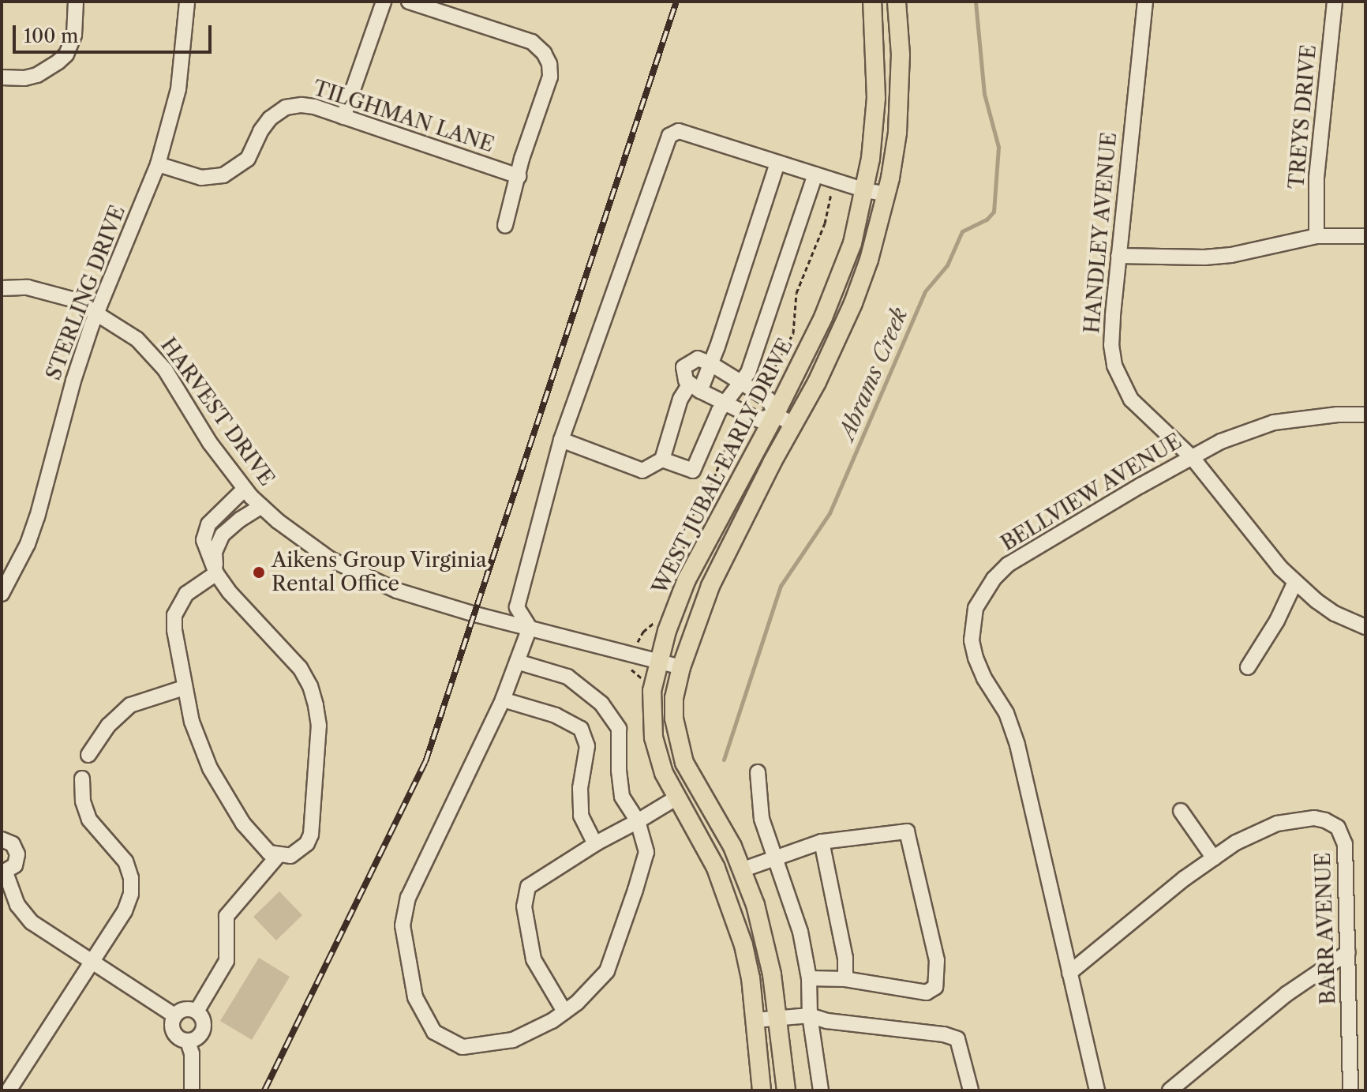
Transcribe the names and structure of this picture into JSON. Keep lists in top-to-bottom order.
{
  "streets": {
    "main road": ["WEST JUBAL EARLY DRIVE"],
    "street": [
      "TILGHMAN LANE",
      "TREYS DRIVE",
      "HANDLEY AVENUE",
      "STERLING DRIVE",
      "HARVEST DRIVE",
      "BELLVIEW AVENUE",
      "BARR AVENUE"
    ]
  },
  "crossings": [
    ["TILGHMAN LANE", "STERLING DRIVE"],
    ["HANDLEY AVENUE", "BELLVIEW AVENUE"],
    ["STERLING DRIVE", "HARVEST DRIVE"],
    ["HARVEST DRIVE", "WEST JUBAL EARLY DRIVE"],
    ["BELLVIEW AVENUE", "BARR AVENUE"]
  ],
  "water": ["Abrams Creek"],
  "places": ["Aikens Group Virginia Rental Office"],
  "scale_bar": "100 m"
}
